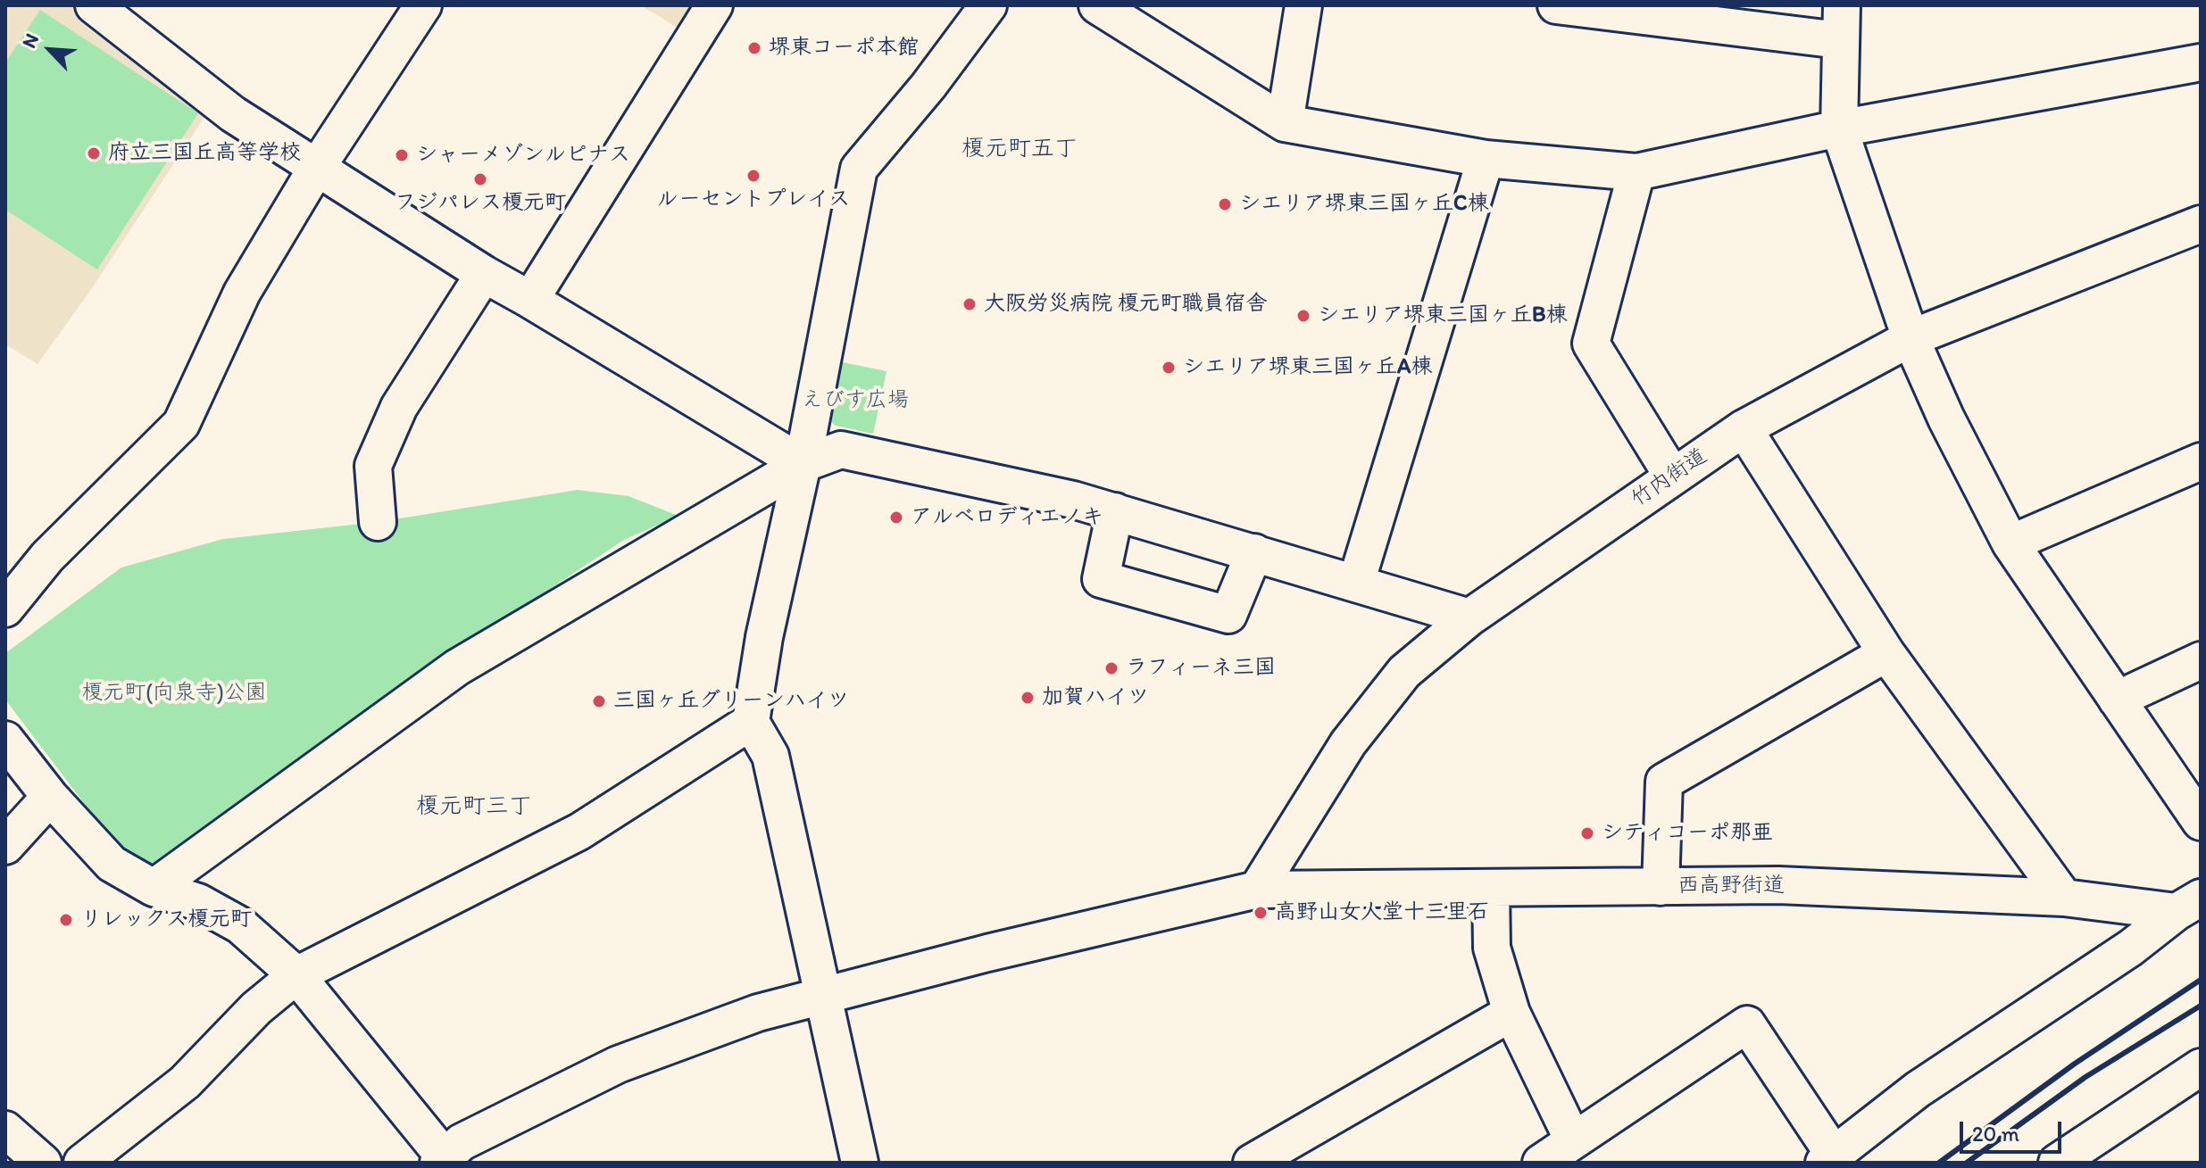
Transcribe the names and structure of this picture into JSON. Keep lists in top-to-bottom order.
{
  "streets": {
    "street": ["竹内街道", "西高野街道"]
  },
  "crossings": [
    ["竹内街道", "西高野街道"]
  ],
  "districts": ["榎元町五丁", "榎元町三丁"],
  "parks": ["えびす広場", "榎元町(向泉寺)公園"],
  "places": [
    "堺東コーポ本館",
    "府立三国丘高等学校",
    "シャーメゾンルピナス",
    "ルーセントプレイス",
    "フジパレス榎元町",
    "シエリア堺東三国ヶ丘C棟",
    "大阪労災病院 榎元町職員宿舎",
    "シエリア堺東三国ヶ丘B棟",
    "シエリア堺東三国ヶ丘A棟",
    "アルベロディエノキ",
    "ラフィーネ三国",
    "加賀ハイツ",
    "三国ヶ丘グリーンハイツ",
    "シティコーポ那亜",
    "高野山女人堂十三里石",
    "リレックス榎元町"
  ],
  "scale_bar": "20 m",
  "north": "top left"
}
